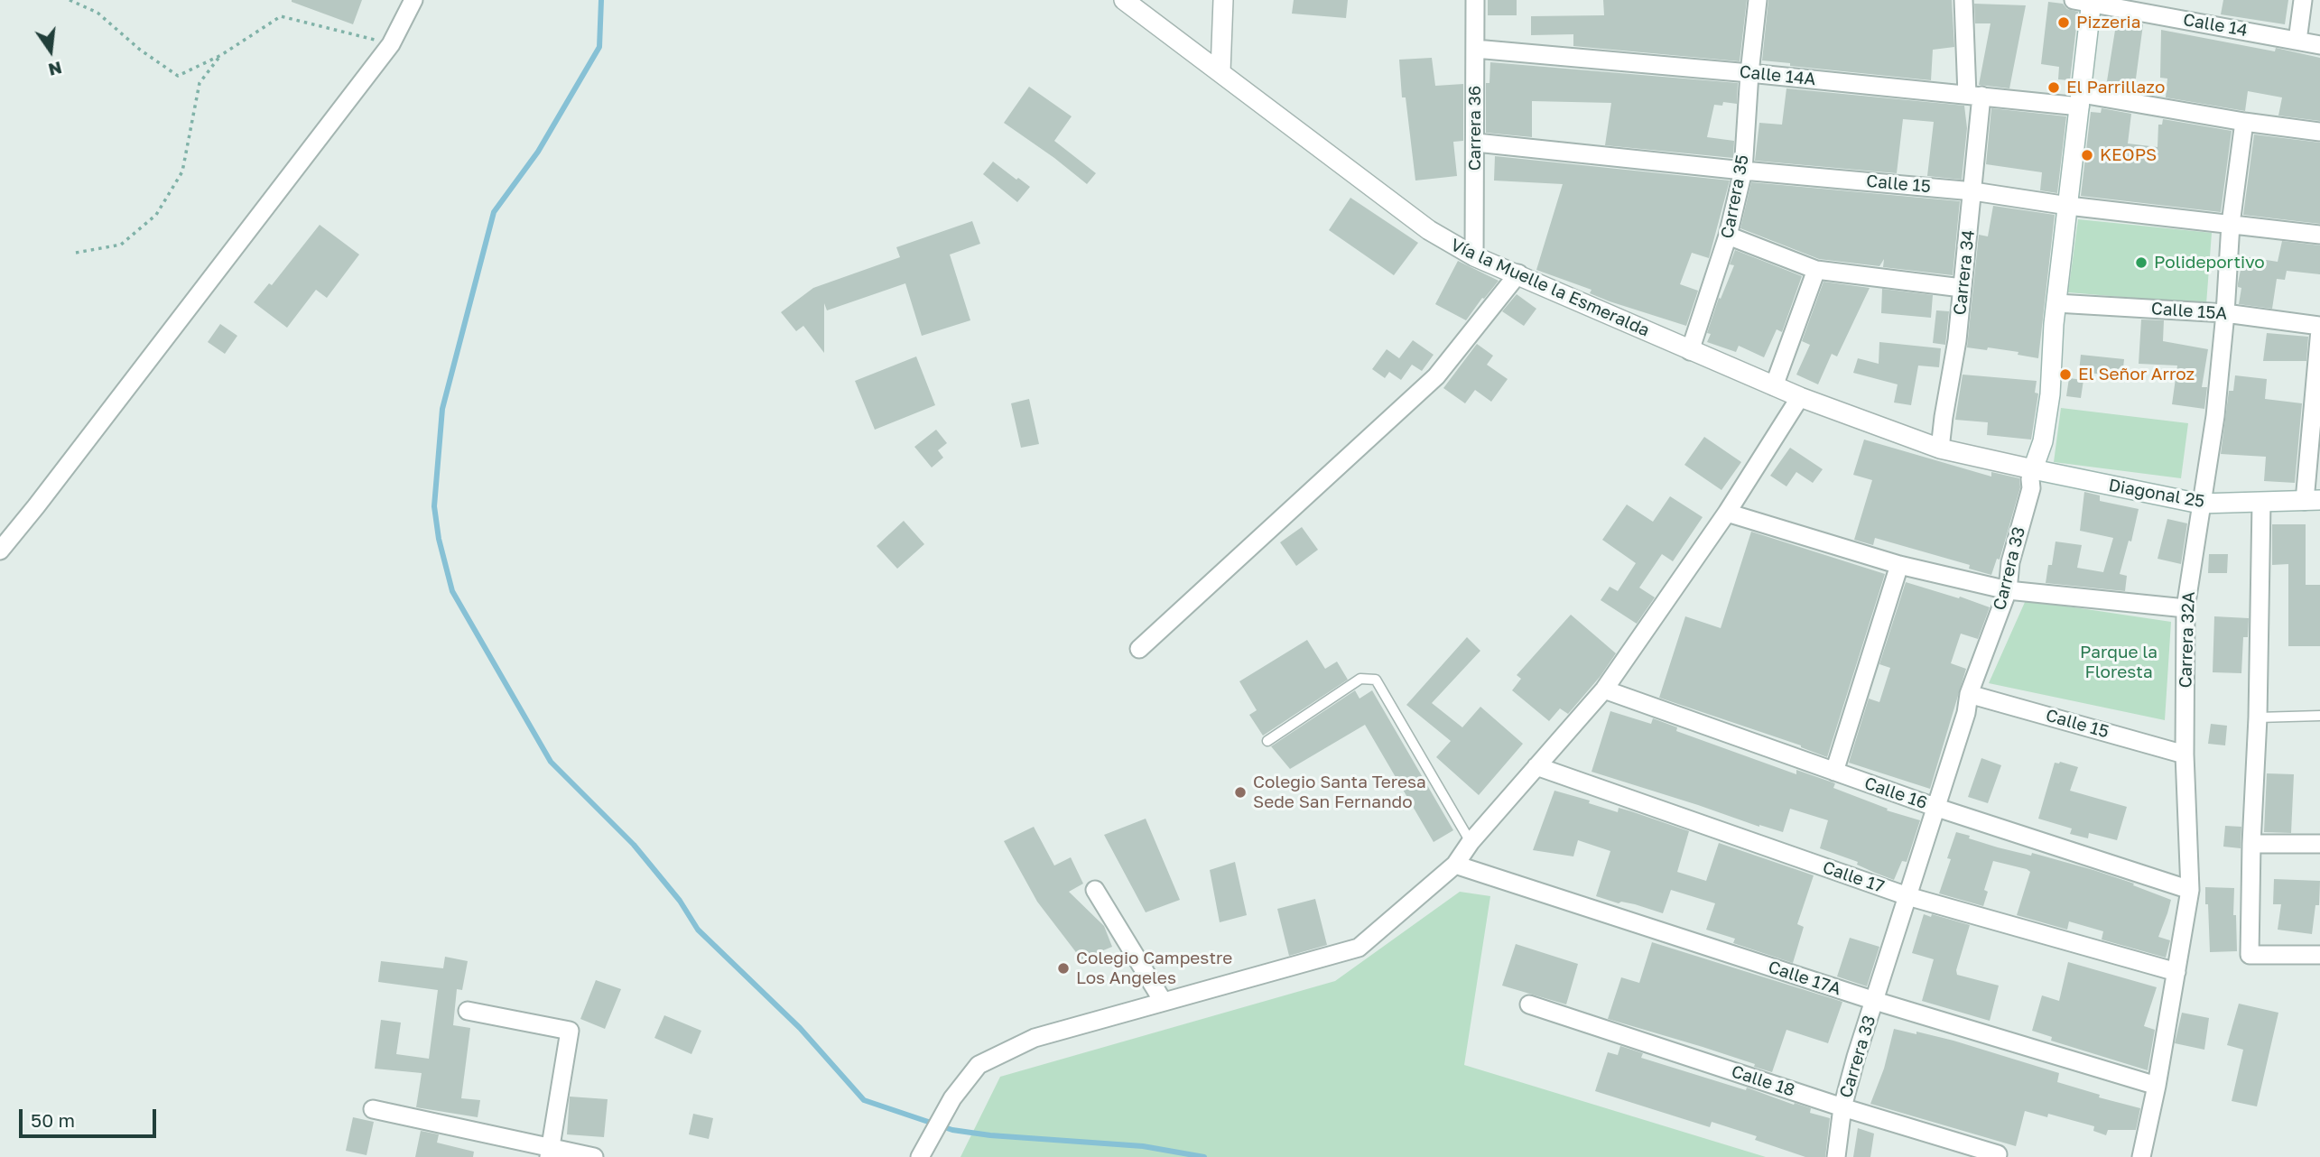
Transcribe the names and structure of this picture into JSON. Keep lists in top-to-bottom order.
{
  "streets": {
    "street": [
      "Calle 14",
      "Calle 14A",
      "Carrera 36",
      "Calle 15",
      "Carrera 35",
      "Carrera 34",
      "Vía la Muelle la Esmeralda",
      "Calle 15A",
      "Diagonal 25",
      "Carrera 33",
      "Carrera 32A",
      "Calle 16",
      "Calle 17",
      "Calle 17A",
      "Calle 18"
    ]
  },
  "crossings": [
    ["Calle 14", "Carrera 33"],
    ["Calle 14A", "Carrera 36"],
    ["Calle 14A", "Carrera 35"],
    ["Calle 14A", "Carrera 34"],
    ["Calle 14A", "Carrera 33"],
    ["Calle 14A", "Carrera 32A"],
    ["Carrera 36", "Calle 15"],
    ["Carrera 36", "Vía la Muelle la Esmeralda"],
    ["Calle 15", "Carrera 35"],
    ["Calle 15", "Carrera 34"],
    ["Calle 15", "Carrera 33"],
    ["Calle 15", "Carrera 32A"],
    ["Carrera 35", "Vía la Muelle la Esmeralda"],
    ["Carrera 34", "Vía la Muelle la Esmeralda"],
    ["Vía la Muelle la Esmeralda", "Diagonal 25"],
    ["Vía la Muelle la Esmeralda", "Carrera 33"],
    ["Calle 15A", "Carrera 33"],
    ["Calle 15A", "Carrera 32A"],
    ["Diagonal 25", "Carrera 33"],
    ["Diagonal 25", "Carrera 32A"],
    ["Carrera 33", "Calle 16"],
    ["Carrera 33", "Calle 17"],
    ["Carrera 33", "Calle 17A"],
    ["Carrera 33", "Calle 18"],
    ["Carrera 32A", "Calle 16"],
    ["Carrera 32A", "Calle 17"],
    ["Carrera 32A", "Calle 17A"]
  ],
  "parks": ["Parque la Floresta"],
  "places": [
    "Pizzeria",
    "El Parrillazo",
    "KEOPS",
    "Polideportivo",
    "El Señor Arroz",
    "Colegio Santa Teresa Sede San Fernando",
    "Colegio Campestre Los Angeles"
  ],
  "scale_bar": "50 m",
  "north": "bottom"
}
